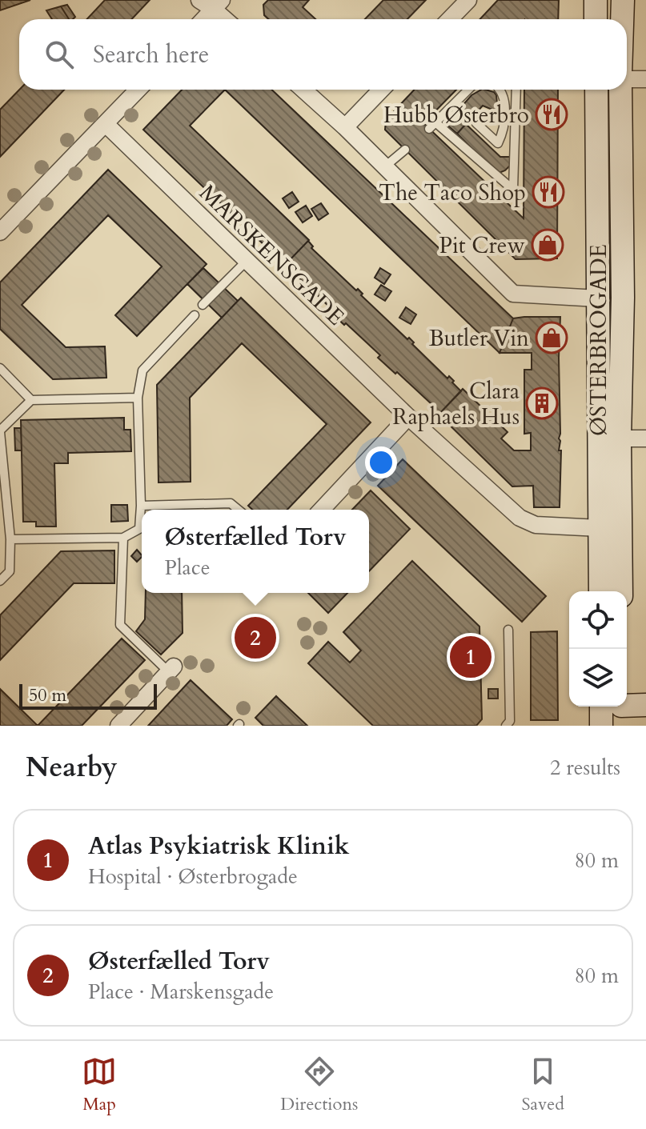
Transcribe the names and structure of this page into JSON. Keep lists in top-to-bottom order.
{
  "streets": {
    "street": ["MARSKENSGADE", "ØSTERBROGADE"]
  },
  "crossings": [
    ["MARSKENSGADE", "ØSTERBROGADE"]
  ],
  "places": {
    "restaurant": ["Hubb Østerbro", "The Taco Shop"],
    "shop": ["Pit Crew", "Butler Vin"],
    "building": ["Clara Raphaels Hus"]
  },
  "scale_bar": "50 m",
  "page": {
    "search": "Search here",
    "popup": ["Østerfælled Torv", "Place"],
    "pins": ["2", "1"],
    "scale": "50 m",
    "heading": ["Nearby", "2 results"],
    "list": [
      {
        "mark": "1",
        "name": "Atlas Psykiatrisk Klinik",
        "note": "Hospital · Østerbrogade",
        "value": "80 m"
      },
      {
        "mark": "2",
        "name": "Østerfælled Torv",
        "note": "Place · Marskensgade",
        "value": "80 m"
      }
    ],
    "nav": ["Map", "Directions", "Saved"]
  }
}
